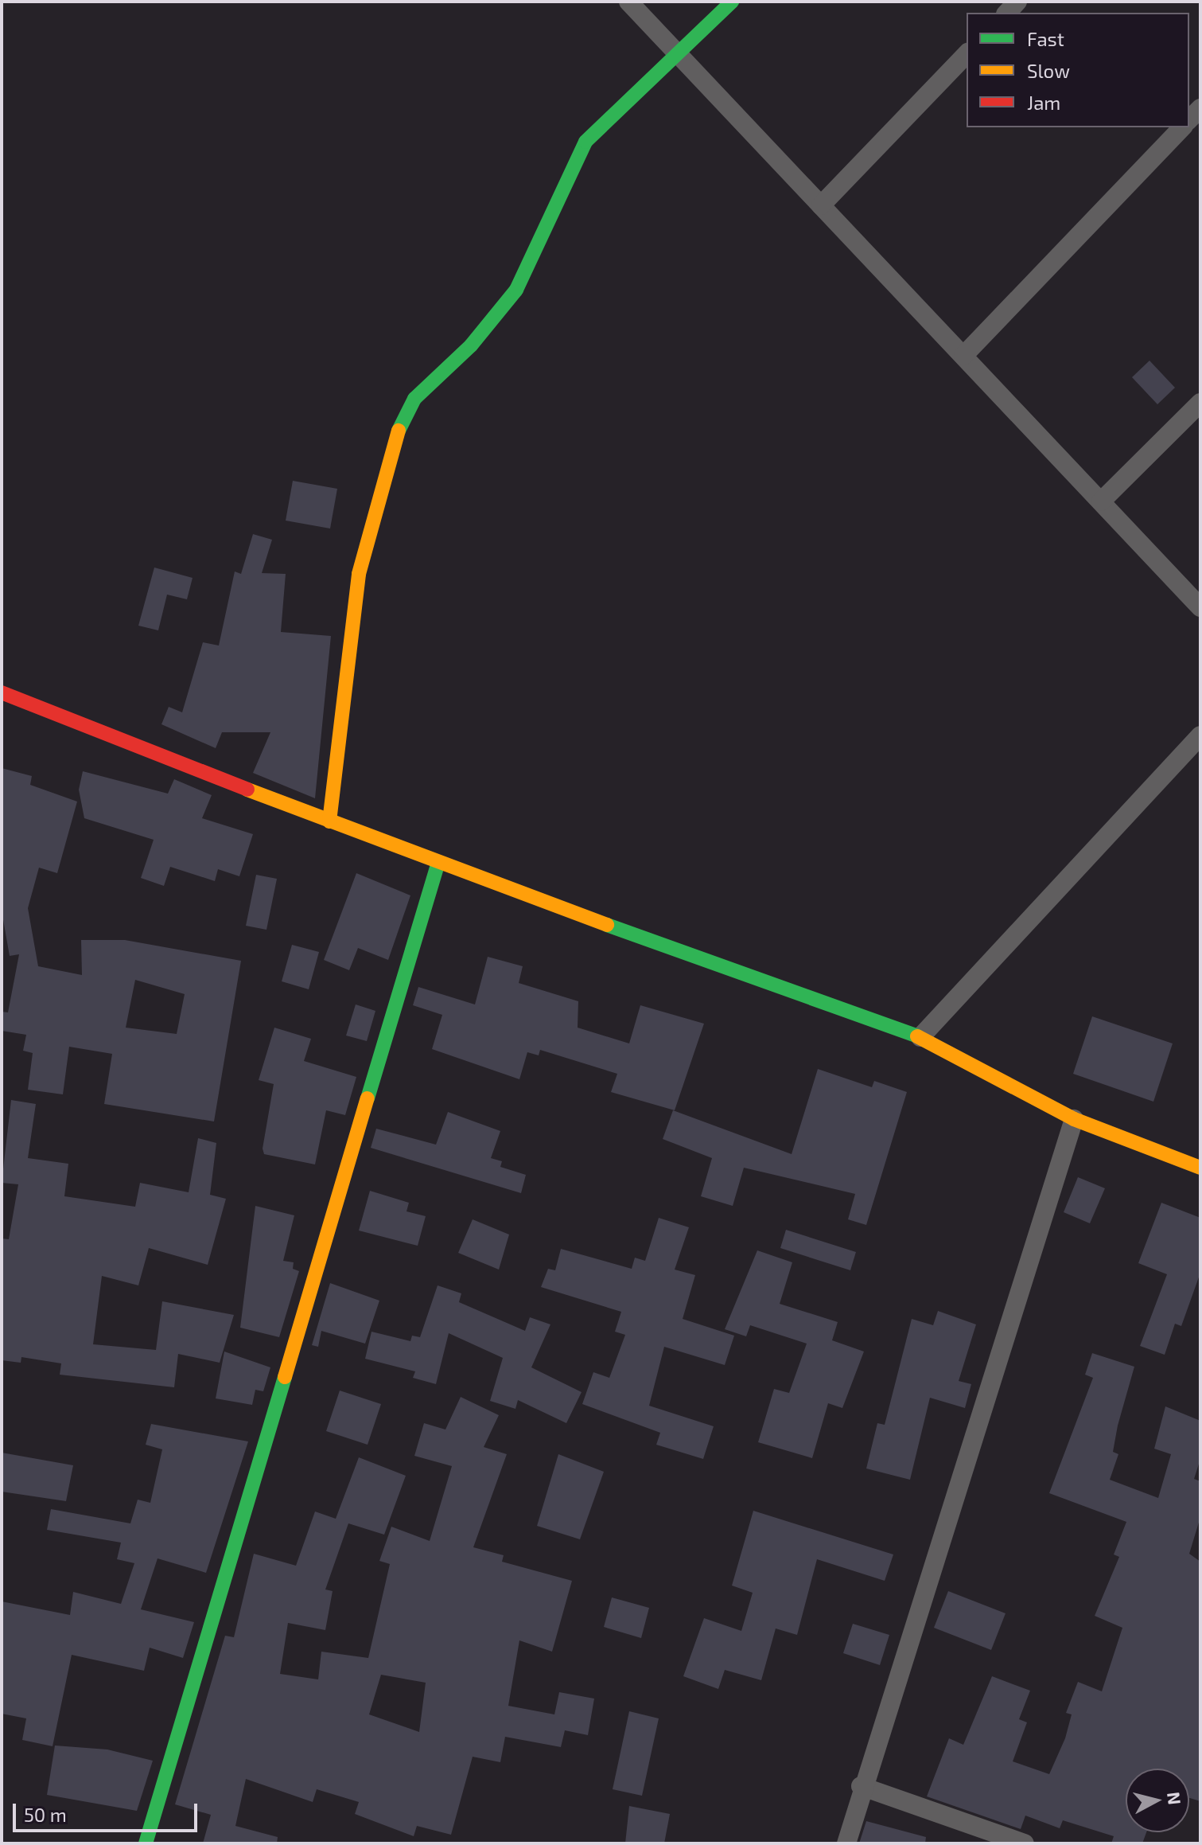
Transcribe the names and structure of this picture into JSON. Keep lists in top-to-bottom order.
{
  "legend": ["Fast", "Slow", "Jam"],
  "scale_bar": "50 m",
  "north": "right"
}
